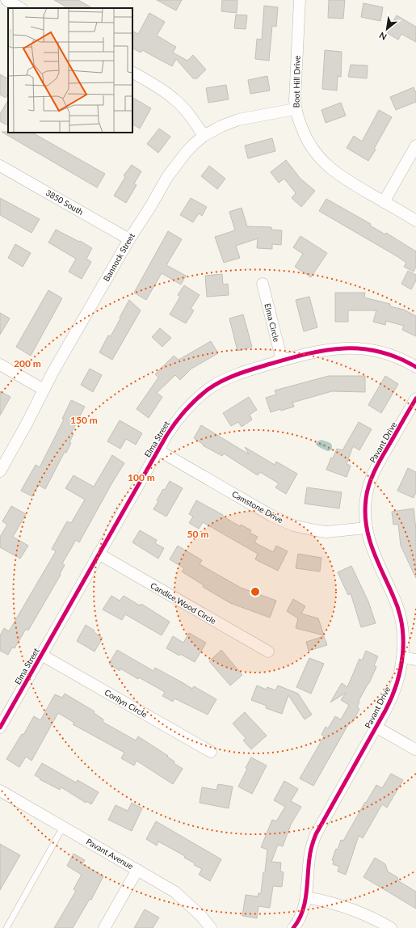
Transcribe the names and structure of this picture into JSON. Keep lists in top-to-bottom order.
{
  "streets": {
    "street": [
      "Boot Hill Drive",
      "3850 South",
      "Bannock Street",
      "Elma Circle",
      "Elma Street",
      "Pavant Drive",
      "Camstone Drive",
      "Candice Wood Circle",
      "Corilyn Circle",
      "Pavant Avenue"
    ]
  },
  "crossings": [
    ["Boot Hill Drive", "Bannock Street"],
    ["3850 South", "Bannock Street"],
    ["Elma Circle", "Elma Street"],
    ["Elma Street", "Camstone Drive"],
    ["Elma Street", "Candice Wood Circle"],
    ["Elma Street", "Corilyn Circle"],
    ["Pavant Drive", "Camstone Drive"]
  ],
  "north": "bottom left",
  "rings": [
    "200 m",
    "150 m",
    "100 m",
    "50 m"
  ]
}
